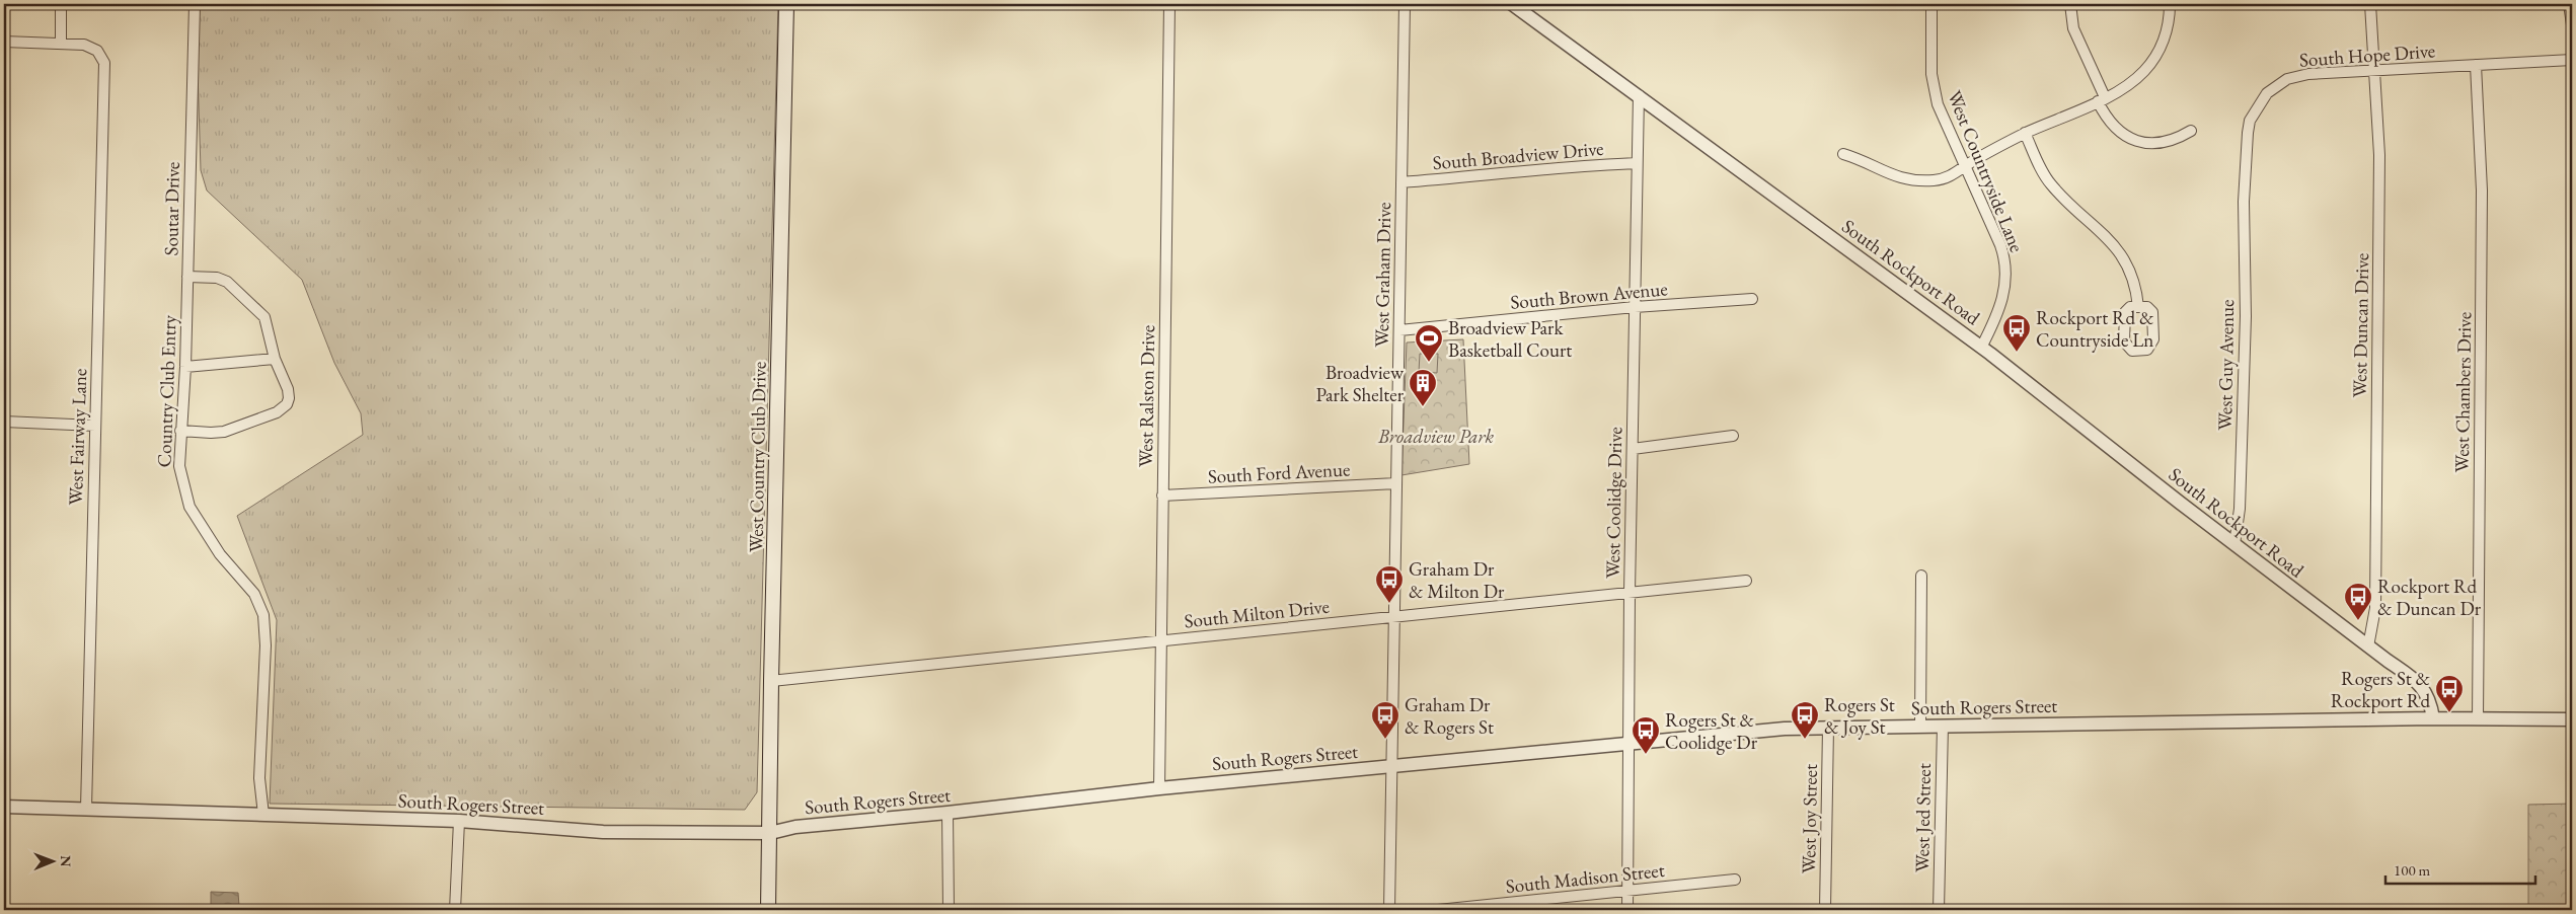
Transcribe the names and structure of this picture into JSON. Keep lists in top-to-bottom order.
{
  "streets": {
    "main road": ["West Country Club Drive"],
    "street": [
      "South Hope Drive",
      "South Broadview Drive",
      "West Countryside Lane",
      "Soutar Drive",
      "South Rockport Road",
      "West Graham Drive",
      "South Brown Avenue",
      "West Duncan Drive",
      "West Guy Avenue",
      "Country Club Entry",
      "West Chambers Drive",
      "West Ralston Drive",
      "West Fairway Lane",
      "South Ford Avenue",
      "West Coolidge Drive",
      "South Milton Drive",
      "South Rogers Street",
      "West Jed Street",
      "West Joy Street",
      "South Madison Street"
    ]
  },
  "crossings": [
    ["South Hope Drive", "West Duncan Drive"],
    ["South Hope Drive", "West Guy Avenue"],
    ["South Hope Drive", "West Chambers Drive"],
    ["South Broadview Drive", "West Graham Drive"],
    ["South Broadview Drive", "West Coolidge Drive"],
    ["West Countryside Lane", "South Rockport Road"],
    ["Soutar Drive", "Country Club Entry"],
    ["South Rockport Road", "West Duncan Drive"],
    ["South Rockport Road", "West Guy Avenue"],
    ["South Rockport Road", "West Coolidge Drive"],
    ["South Rockport Road", "South Rogers Street"],
    ["West Graham Drive", "South Brown Avenue"],
    ["West Graham Drive", "South Ford Avenue"],
    ["West Graham Drive", "South Milton Drive"],
    ["West Graham Drive", "South Rogers Street"],
    ["South Brown Avenue", "West Coolidge Drive"],
    ["Country Club Entry", "South Rogers Street"],
    ["West Chambers Drive", "South Rogers Street"],
    ["West Ralston Drive", "South Ford Avenue"],
    ["West Ralston Drive", "South Milton Drive"],
    ["West Ralston Drive", "South Rogers Street"],
    ["West Fairway Lane", "South Rogers Street"],
    ["West Country Club Drive", "South Milton Drive"],
    ["West Country Club Drive", "South Rogers Street"],
    ["West Coolidge Drive", "South Milton Drive"],
    ["West Coolidge Drive", "South Rogers Street"],
    ["West Coolidge Drive", "South Madison Street"],
    ["South Rogers Street", "West Jed Street"],
    ["South Rogers Street", "West Joy Street"]
  ],
  "parks": ["Broadview Park"],
  "places": {
    "bus stop": [
      "Rockport Rd & Countryside Ln",
      "Graham Dr & Milton Dr",
      "Rockport Rd & Duncan Dr",
      "Rogers St & Rockport Rd",
      "Graham Dr & Rogers St",
      "Rogers St & Joy St",
      "Rogers St & Coolidge Dr"
    ],
    "sports": ["Broadview Park Basketball Court"],
    "building": ["Broadview Park Shelter"]
  },
  "scale_bar": "100 m",
  "north": "right"
}
